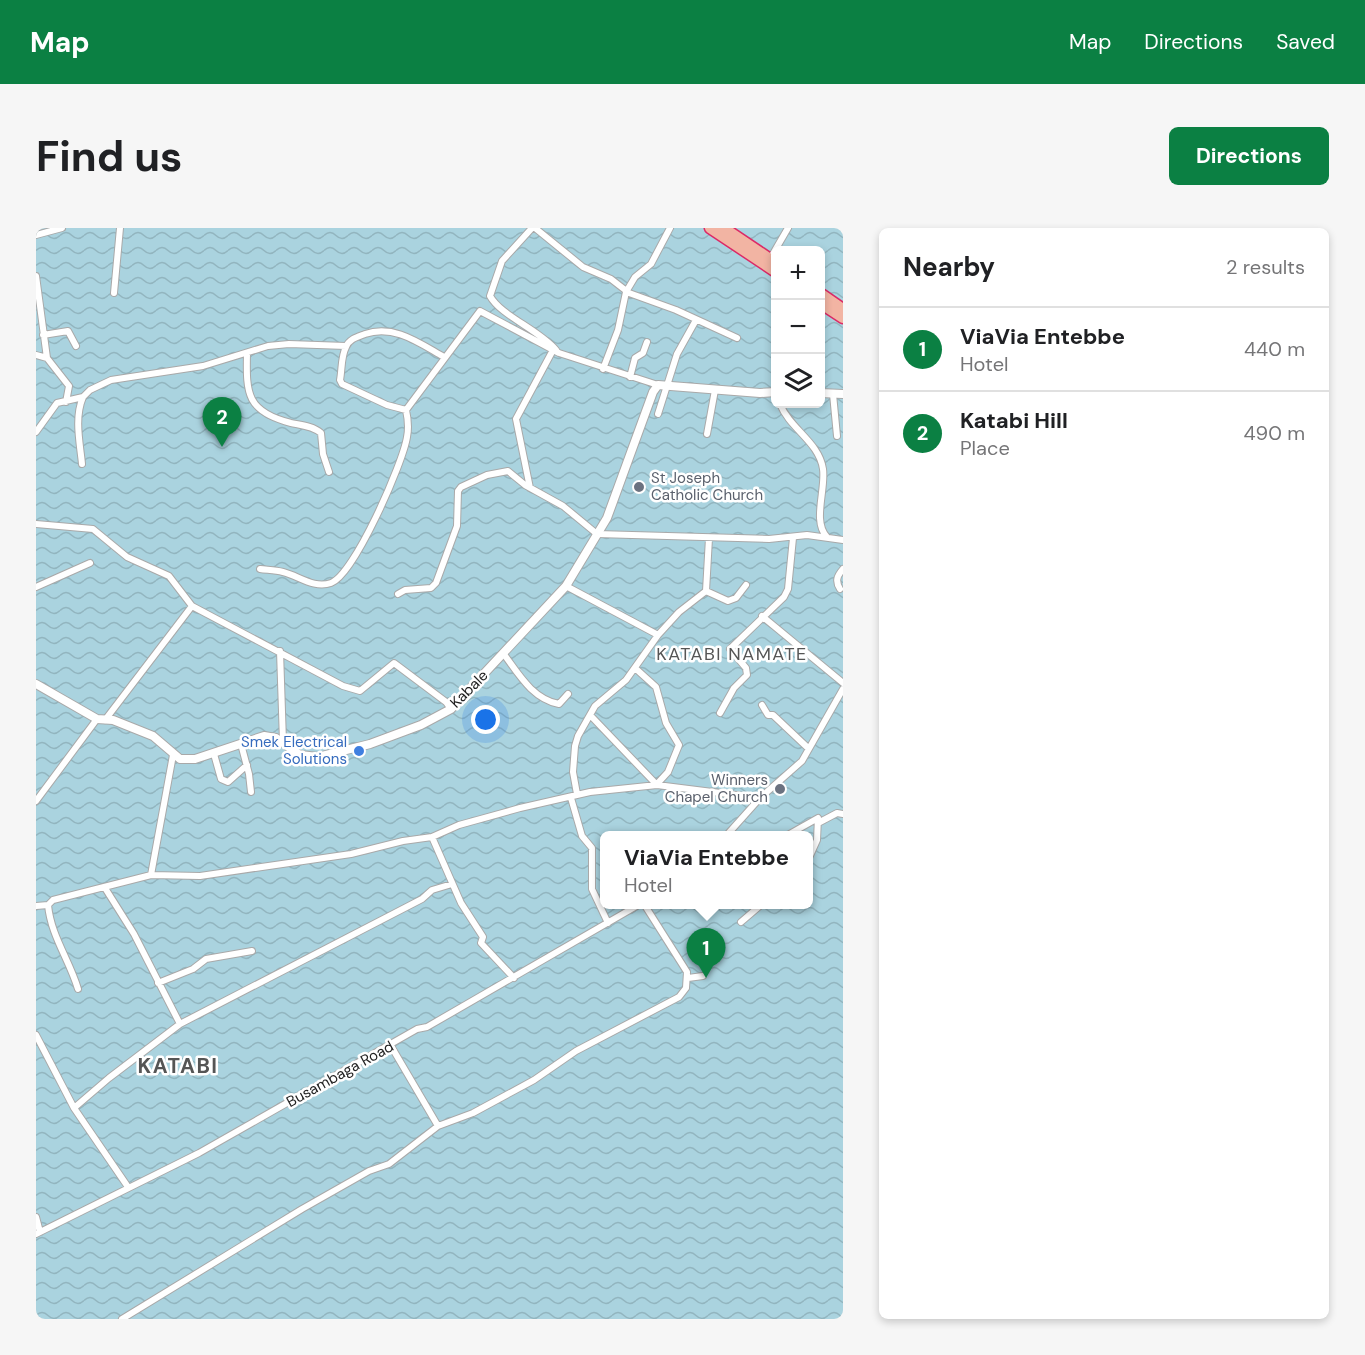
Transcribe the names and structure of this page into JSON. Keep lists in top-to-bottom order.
{
  "streets": {
    "street": ["Kabale", "Busambaga Road"]
  },
  "districts": ["KATABI NAMATE", "KATABI"],
  "places": ["St Joseph Catholic Church", "Smek Electrical Solutions", "Winners Chapel Church"],
  "page": {
    "header": "Map",
    "nav": ["Map", "Directions", "Saved"],
    "buttons": "Directions",
    "title": "Find us",
    "heading": ["Nearby", "2 results"],
    "map_buttons": ["+", "−"],
    "list": [
      {
        "mark": "1",
        "name": "ViaVia Entebbe",
        "note": "Hotel",
        "value": "440 m"
      },
      {
        "mark": "2",
        "name": "Katabi Hill",
        "note": "Place",
        "value": "490 m"
      }
    ],
    "pins": ["2", "1"],
    "popup": ["ViaVia Entebbe", "Hotel"]
  }
}
